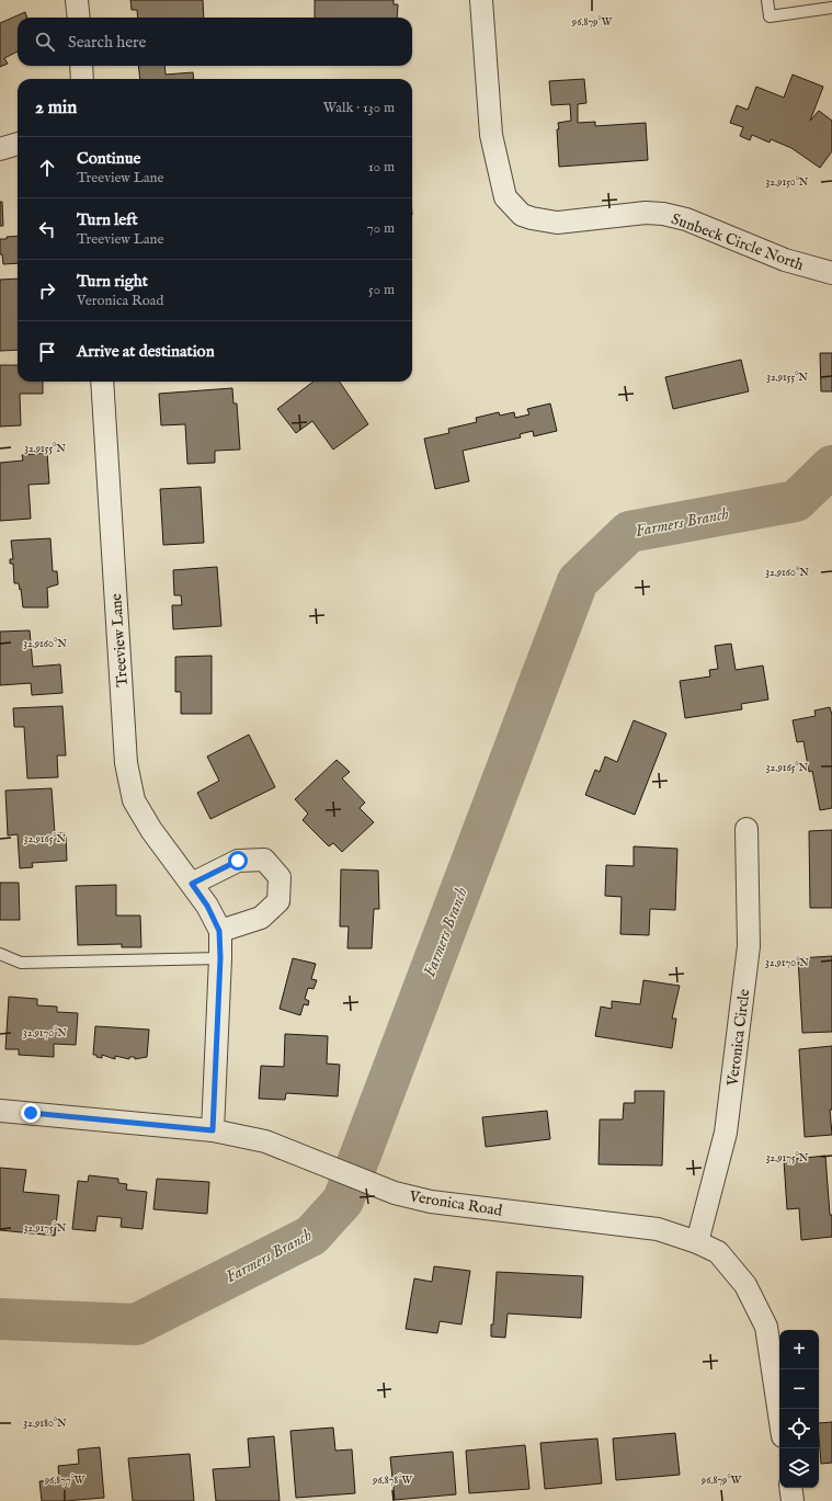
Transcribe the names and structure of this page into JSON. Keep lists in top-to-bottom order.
{
  "streets": {
    "street": [
      "Sunbeck Circle North",
      "Treeview Lane",
      "Veronica Circle",
      "Veronica Road"
    ]
  },
  "crossings": [
    ["Treeview Lane", "Veronica Road"],
    ["Veronica Circle", "Veronica Road"]
  ],
  "water": ["Farmers Branch"],
  "page": {
    "search": "Search here",
    "heading": ["2 min", "Walk · 130 m"],
    "list": [
      ["Continue", "Treeview Lane", "10 m"],
      ["Turn left", "Treeview Lane", "70 m"],
      ["Turn right", "Veronica Road", "50 m"],
      "Arrive at destination"
    ],
    "map_buttons": ["+", "−"]
  },
  "coordinates": [
    "96.879°W",
    "32.9150°N",
    "32.9155°N",
    "32.9160°N",
    "32.9165°N",
    "32.9170°N",
    "32.9175°N",
    "32.9180°N",
    "96.877°W",
    "96.878°W"
  ]
}
